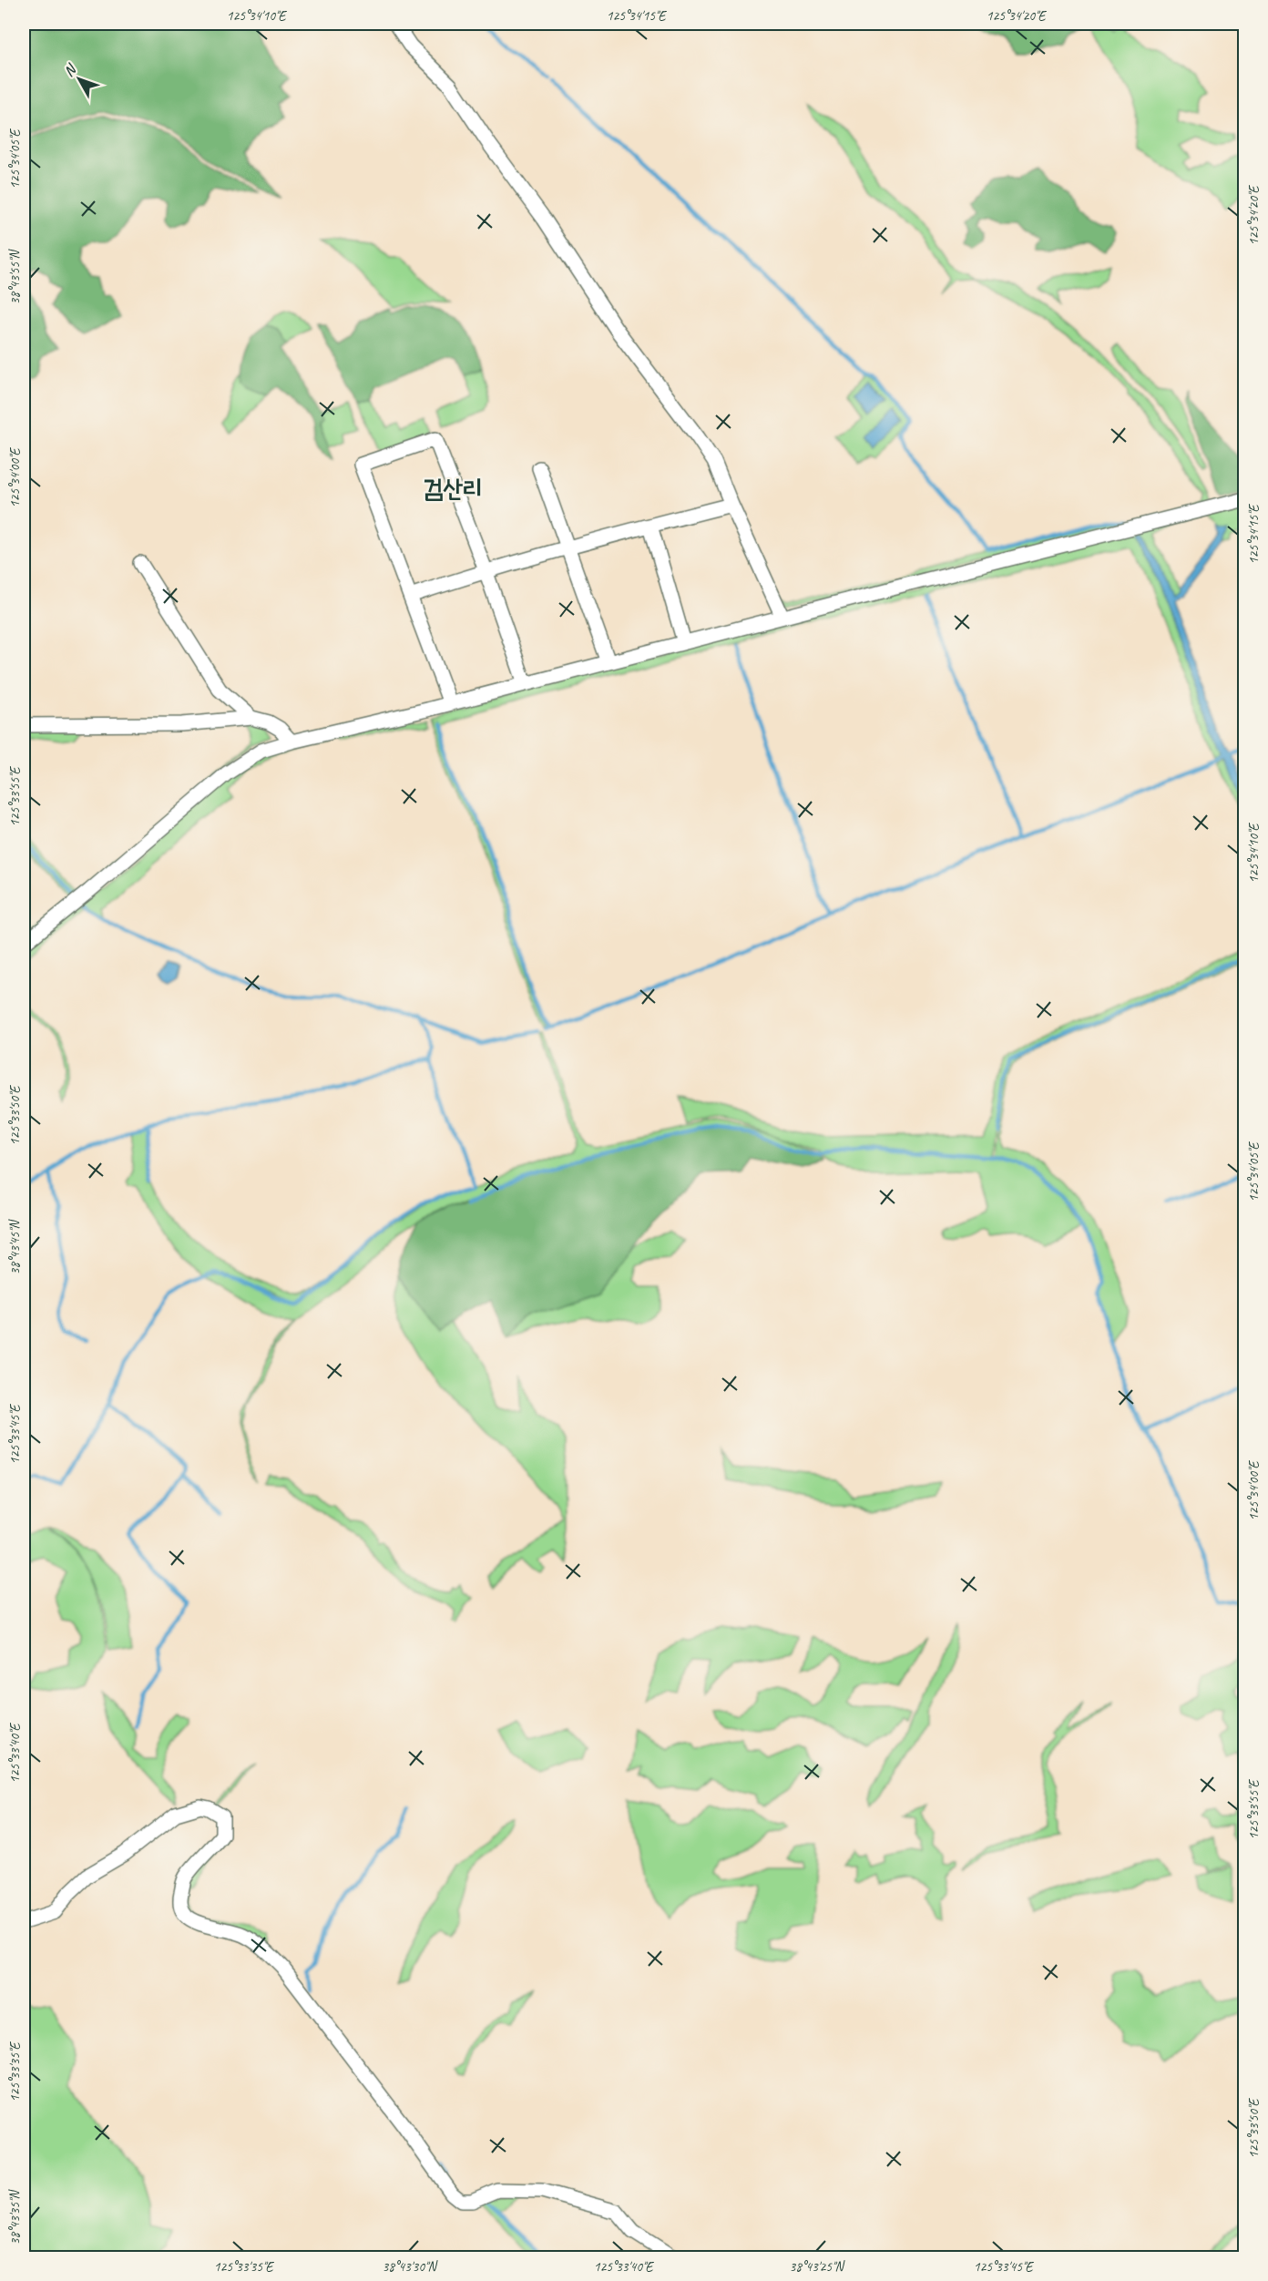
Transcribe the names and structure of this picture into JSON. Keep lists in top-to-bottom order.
{
  "districts": ["검산리"],
  "north": "top left",
  "coordinates": [
    "125°34'10\"E",
    "125°34'15\"E",
    "125°34'20\"E",
    "125°34'05\"E",
    "38°43'55\"N",
    "125°34'00\"E",
    "125°33'55\"E",
    "125°33'50\"E",
    "38°43'45\"N",
    "125°33'45\"E",
    "125°33'40\"E",
    "125°33'35\"E",
    "38°43'35\"N",
    "38°43'30\"N",
    "38°43'25\"N"
  ]
}
